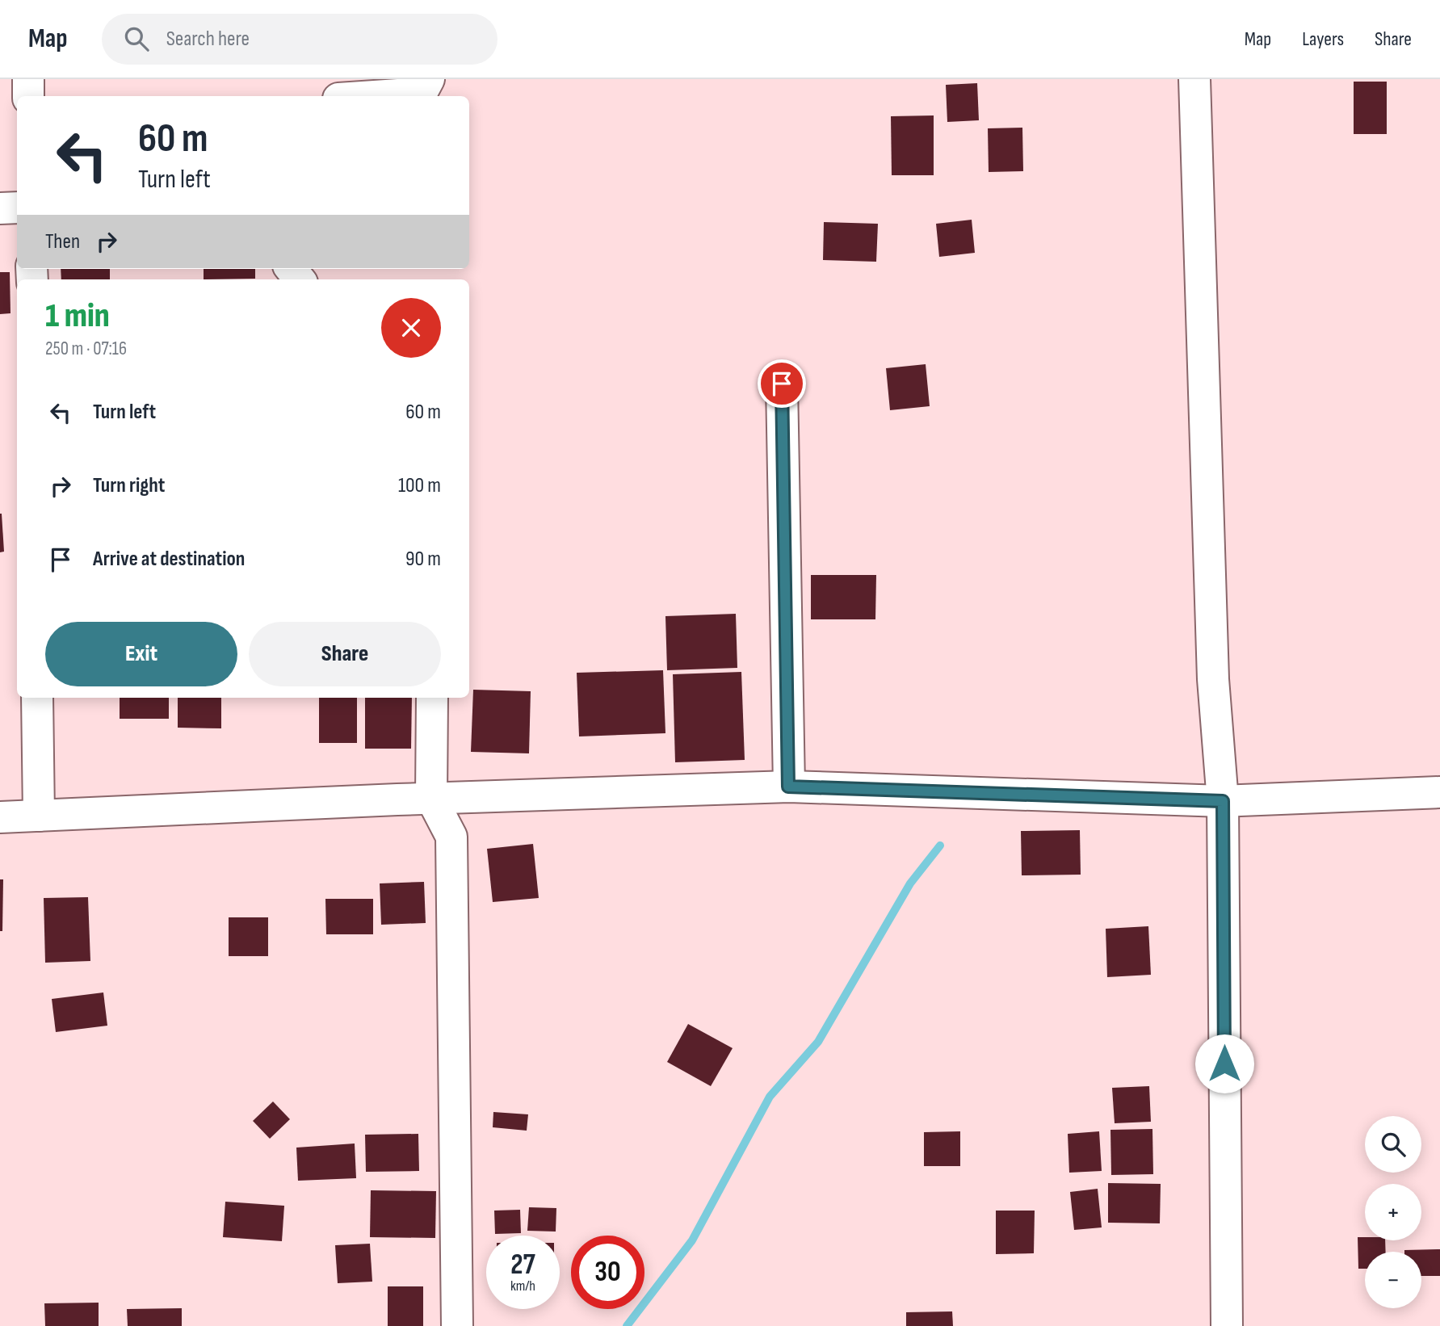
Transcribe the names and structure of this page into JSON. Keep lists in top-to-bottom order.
{
  "page": {
    "header": "Map",
    "search": "Search here",
    "nav": ["Map", "Layers", "Share"],
    "turn": ["60 m", "Turn left"],
    "then": "Then",
    "heading": ["1 min", "250 m · 07:16"],
    "list": [
      {
        "name": "Turn left",
        "value": "60 m"
      },
      {
        "name": "Turn right",
        "value": "100 m"
      },
      {
        "name": "Arrive at destination",
        "value": "90 m"
      }
    ],
    "buttons": ["Exit", "Share"],
    "map_buttons": ["+", "−"],
    "speed": "27 km/h",
    "limit": "30"
  }
}
